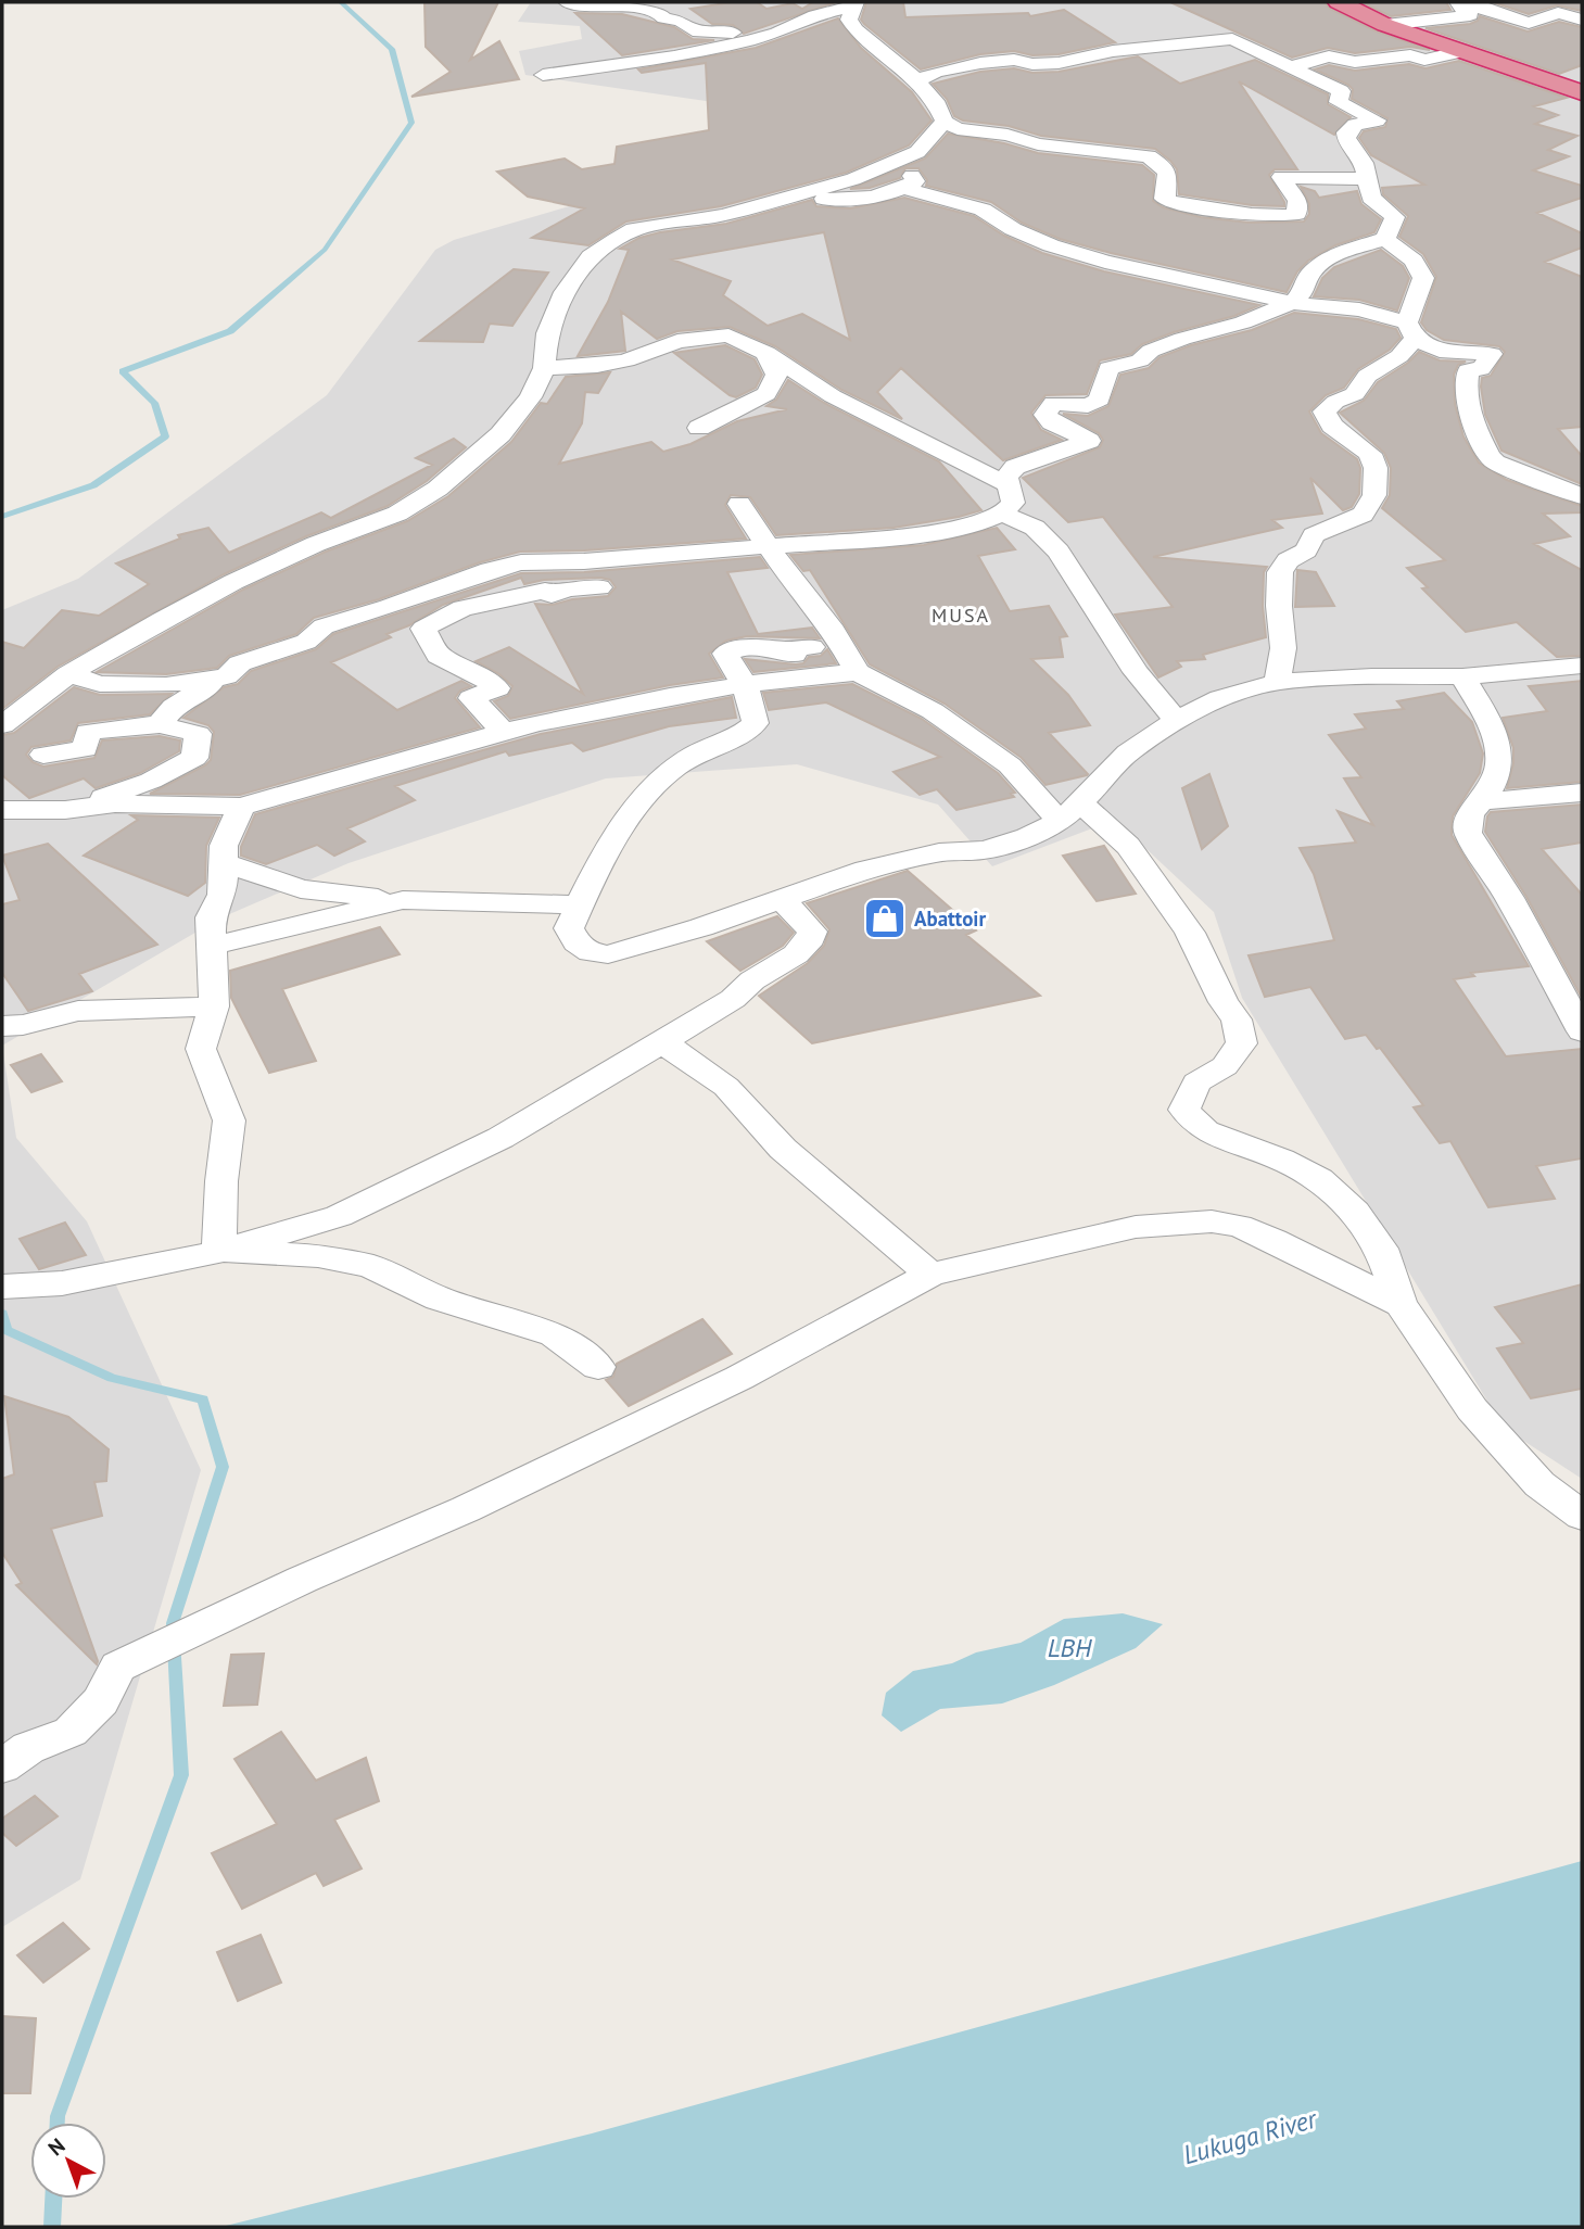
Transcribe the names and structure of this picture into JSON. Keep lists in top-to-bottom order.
{
  "districts": ["MUSA"],
  "water": ["LBH", "Lukuga River"],
  "places": {
    "shop": ["Abattoir"]
  },
  "north": "top left"
}
